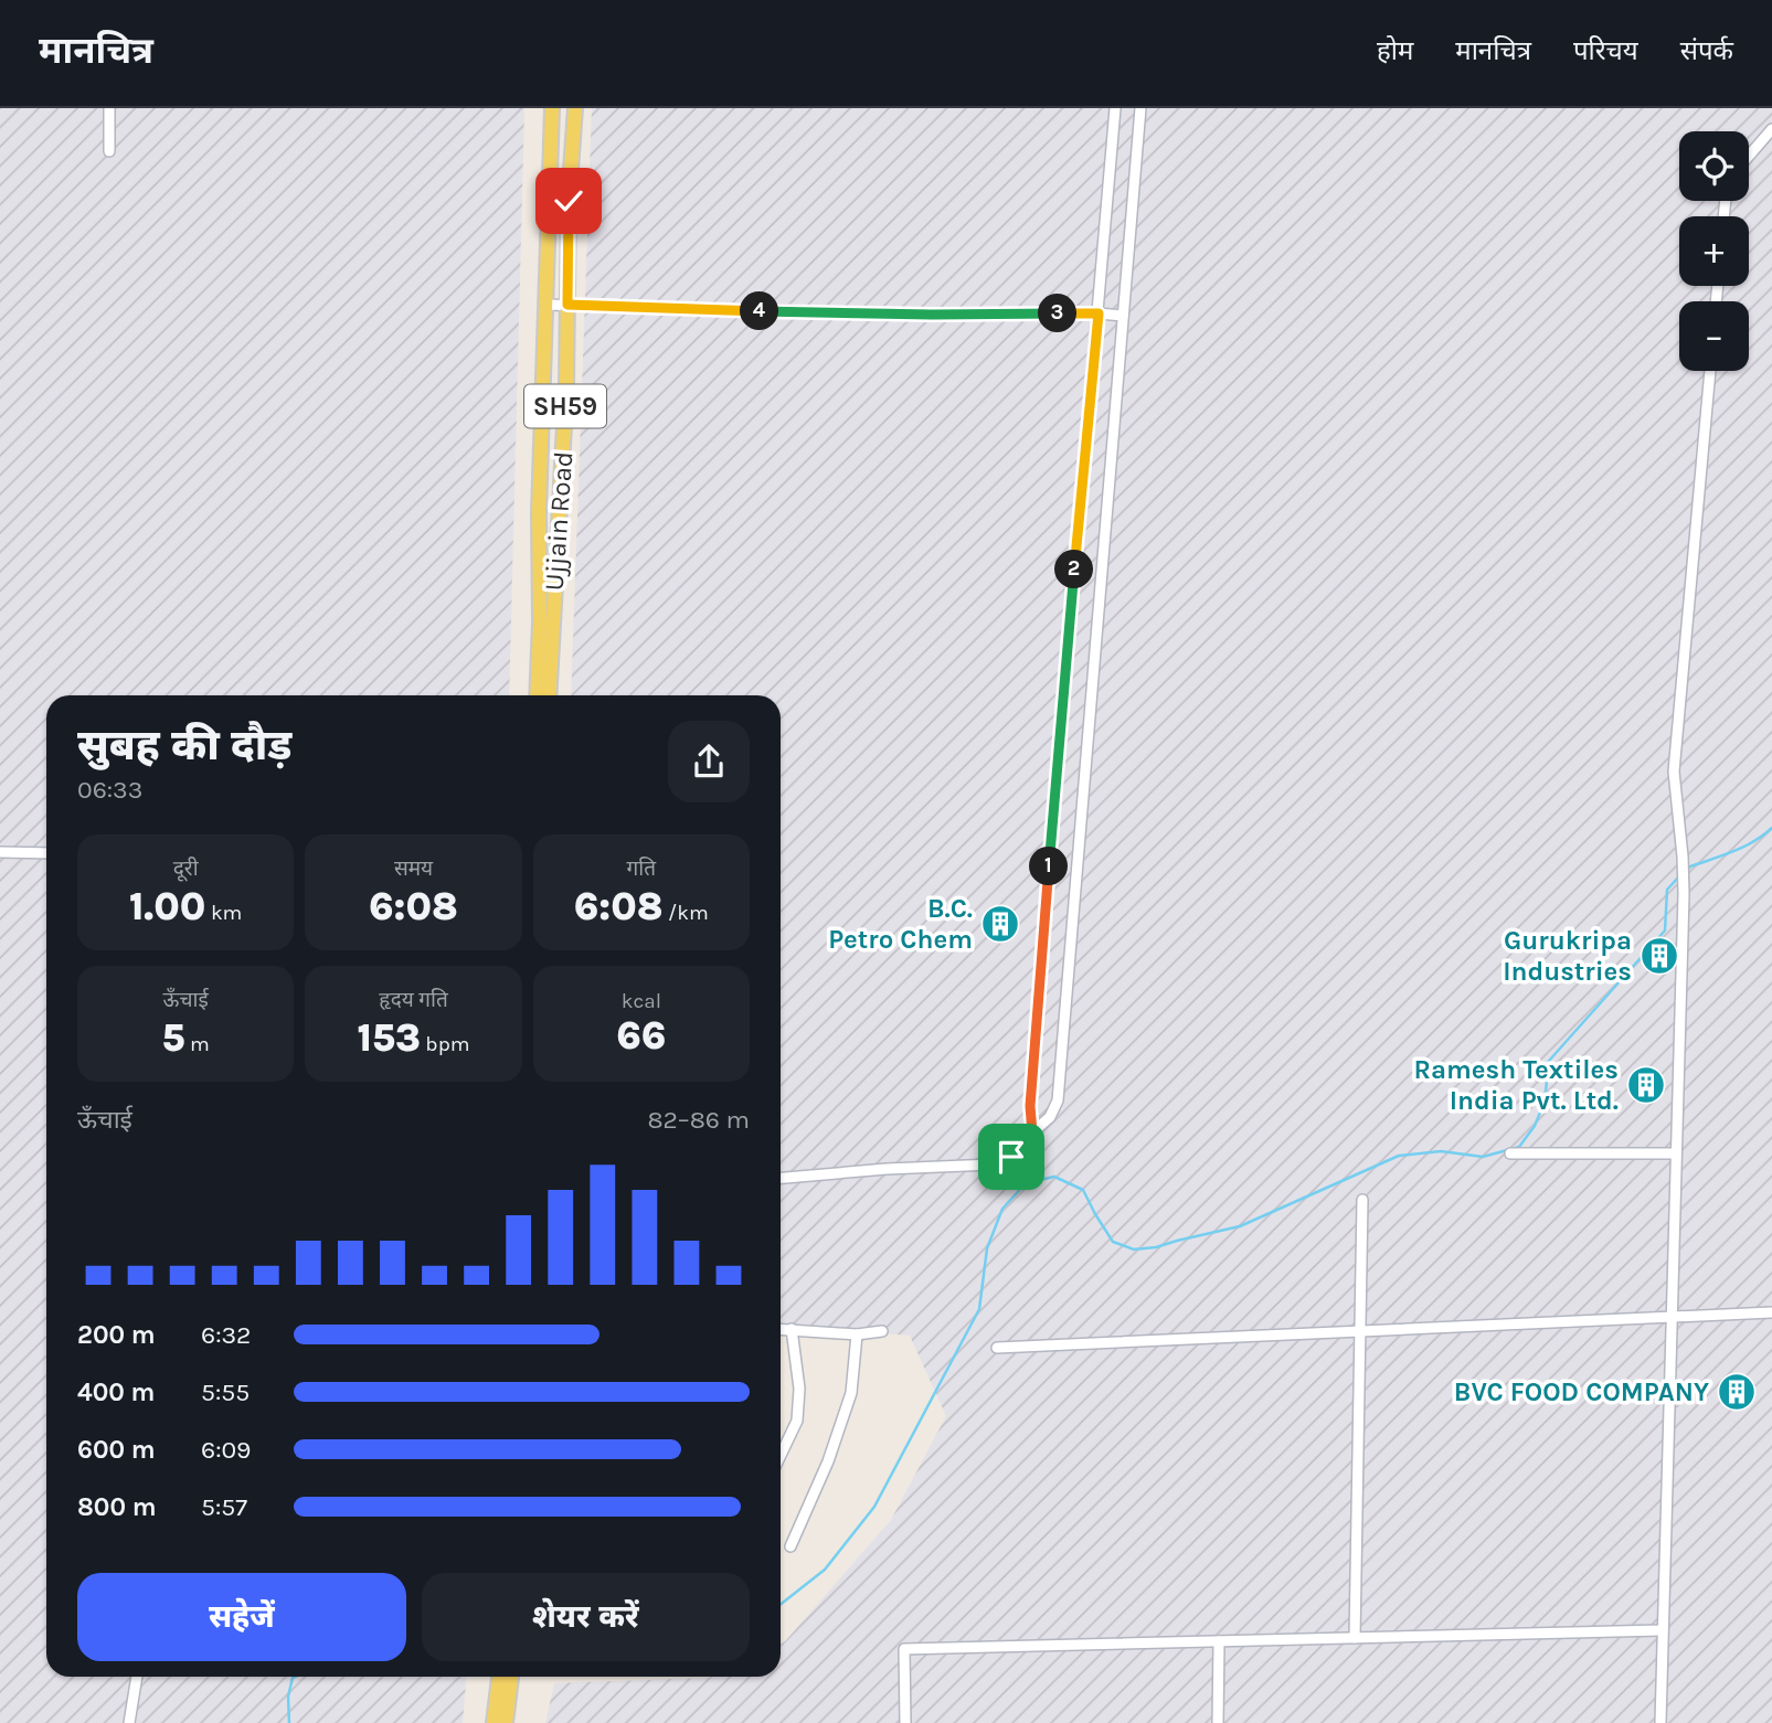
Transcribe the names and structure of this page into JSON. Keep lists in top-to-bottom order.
{
  "streets": {
    "main road": ["SH59", "Ujjain Road"]
  },
  "places": {
    "building": [
      "B.C. Petro Chem",
      "Gurukripa Industries",
      "Ramesh Textiles India Pvt. Ltd.",
      "BVC FOOD COMPANY"
    ]
  },
  "page": {
    "header": "मानचित्र",
    "nav": [
      "होम",
      "मानचित्र",
      "परिचय",
      "संपर्क"
    ],
    "map_buttons": ["+", "−"],
    "pins": [
      "4",
      "3",
      "2",
      "1"
    ],
    "heading": ["सुबह की दौड़", "06:33"],
    "stats": [
      ["दूरी", "1.00 km"],
      ["समय", "6:08"],
      ["गति", "6:08 /km"],
      ["ऊँचाई", "5 m"],
      ["हृदय गति", "153 bpm"],
      ["kcal", "66"]
    ],
    "chart": ["ऊँचाई", "82–86 m"],
    "list": [
      {
        "name": "200 m",
        "note": "6:32"
      },
      {
        "name": "400 m",
        "note": "5:55"
      },
      {
        "name": "600 m",
        "note": "6:09"
      },
      {
        "name": "800 m",
        "note": "5:57"
      }
    ],
    "buttons": ["सहेजें", "शेयर करें"]
  }
}
